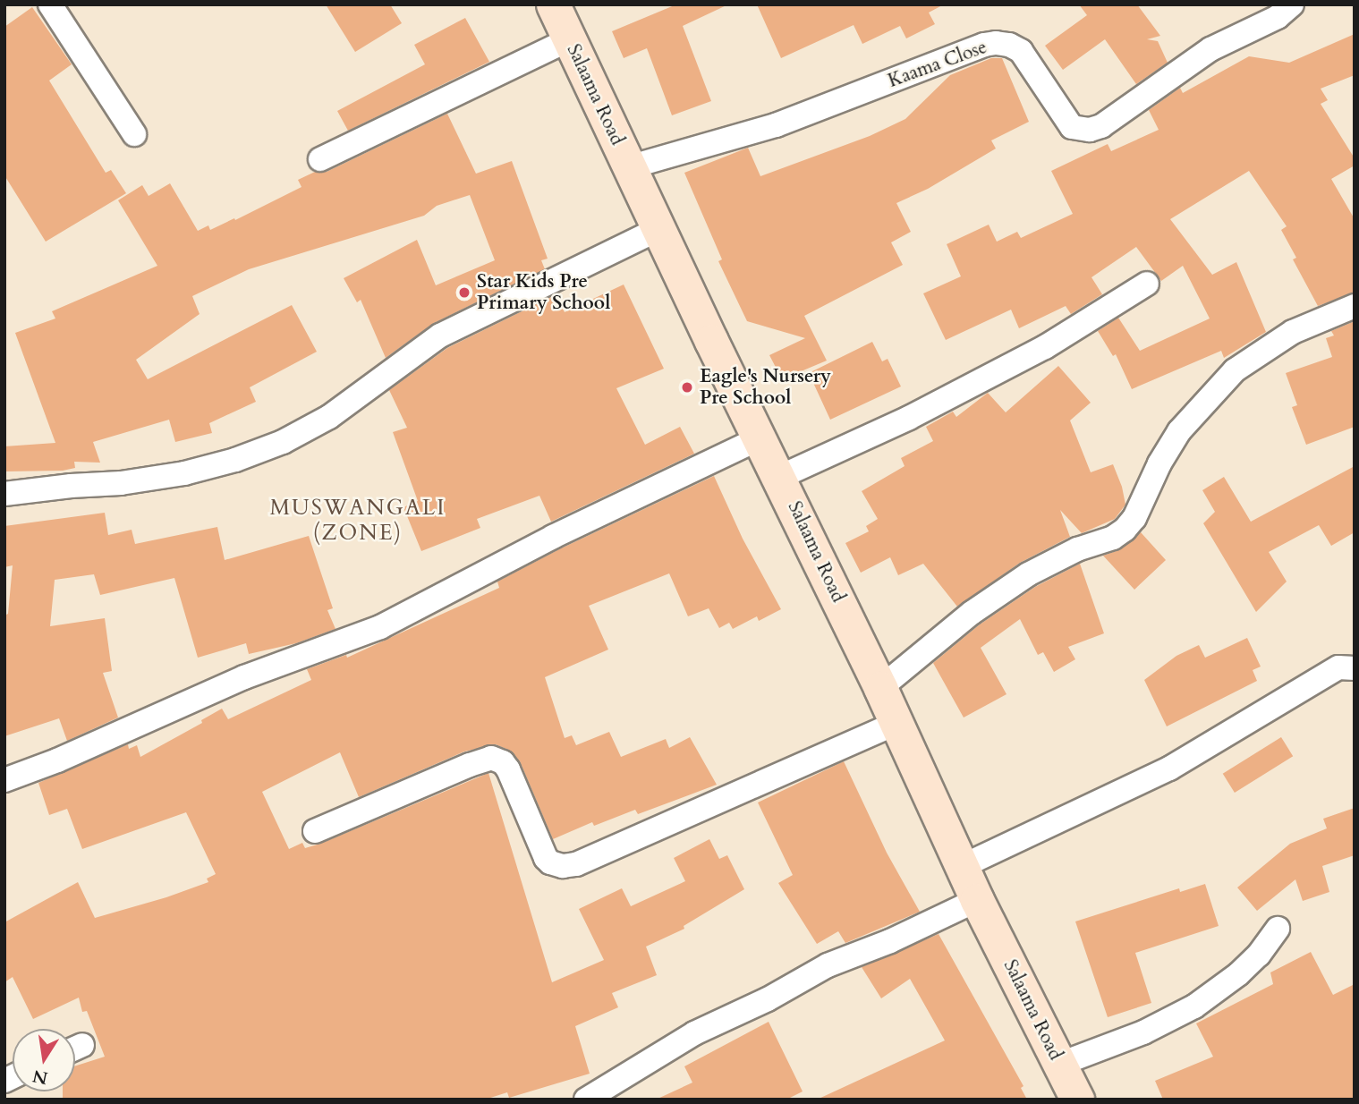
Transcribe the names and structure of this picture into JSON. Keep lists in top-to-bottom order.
{
  "streets": {
    "main road": ["Salaama Road"],
    "street": ["Kaama Close"]
  },
  "crossings": [
    ["Kaama Close", "Salaama Road"]
  ],
  "districts": ["MUSWANGALI (ZONE)"],
  "places": ["Star Kids Pre Primary School", "Eagle's Nursery Pre School"],
  "north": "bottom"
}
